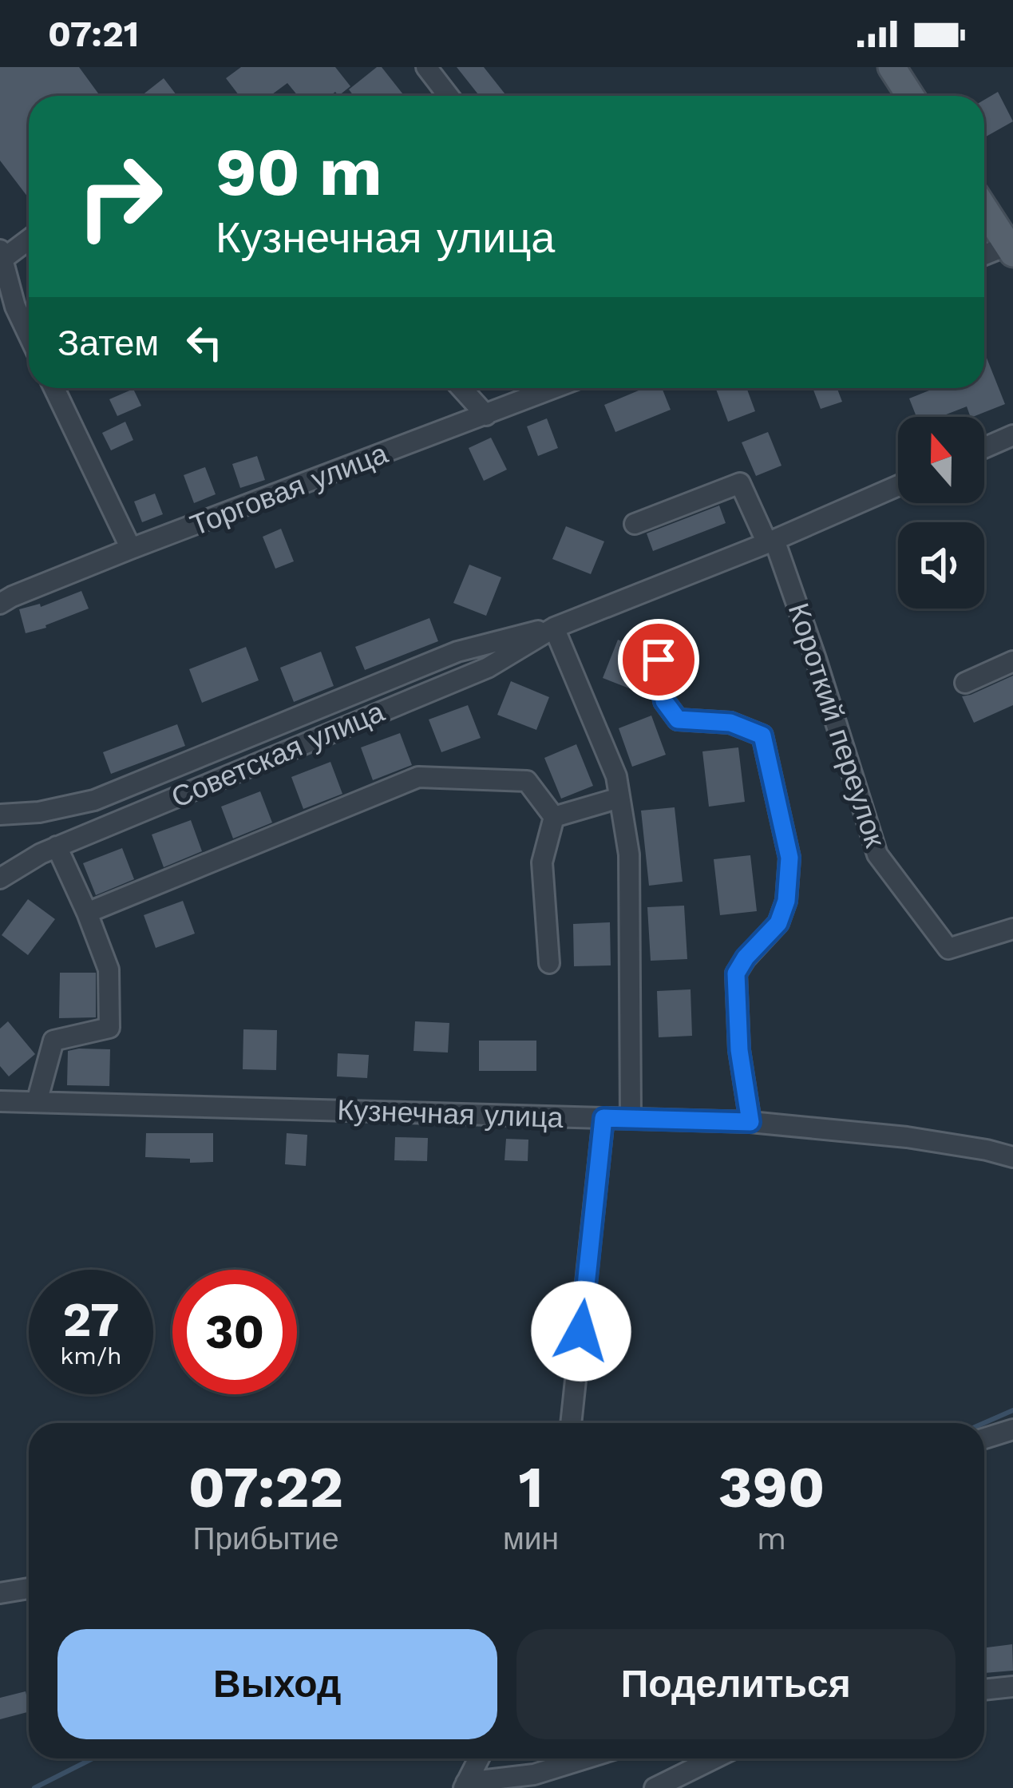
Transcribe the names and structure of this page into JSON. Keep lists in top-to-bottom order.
{
  "streets": {
    "street": [
      "Торговая улица",
      "Короткий переулок",
      "Советская улица",
      "Кузнечная улица"
    ]
  },
  "crossings": [
    ["Короткий переулок", "Советская улица"]
  ],
  "north": "top",
  "page": {
    "status": "07:21",
    "turn": ["90 m", "Кузнечная улица"],
    "then": "Затем",
    "speed": "27 km/h",
    "limit": "30",
    "eta": [
      "07:22",
      "Прибытие",
      "1",
      "мин",
      "390",
      "m"
    ],
    "buttons": ["Выход", "Поделиться"]
  }
}
